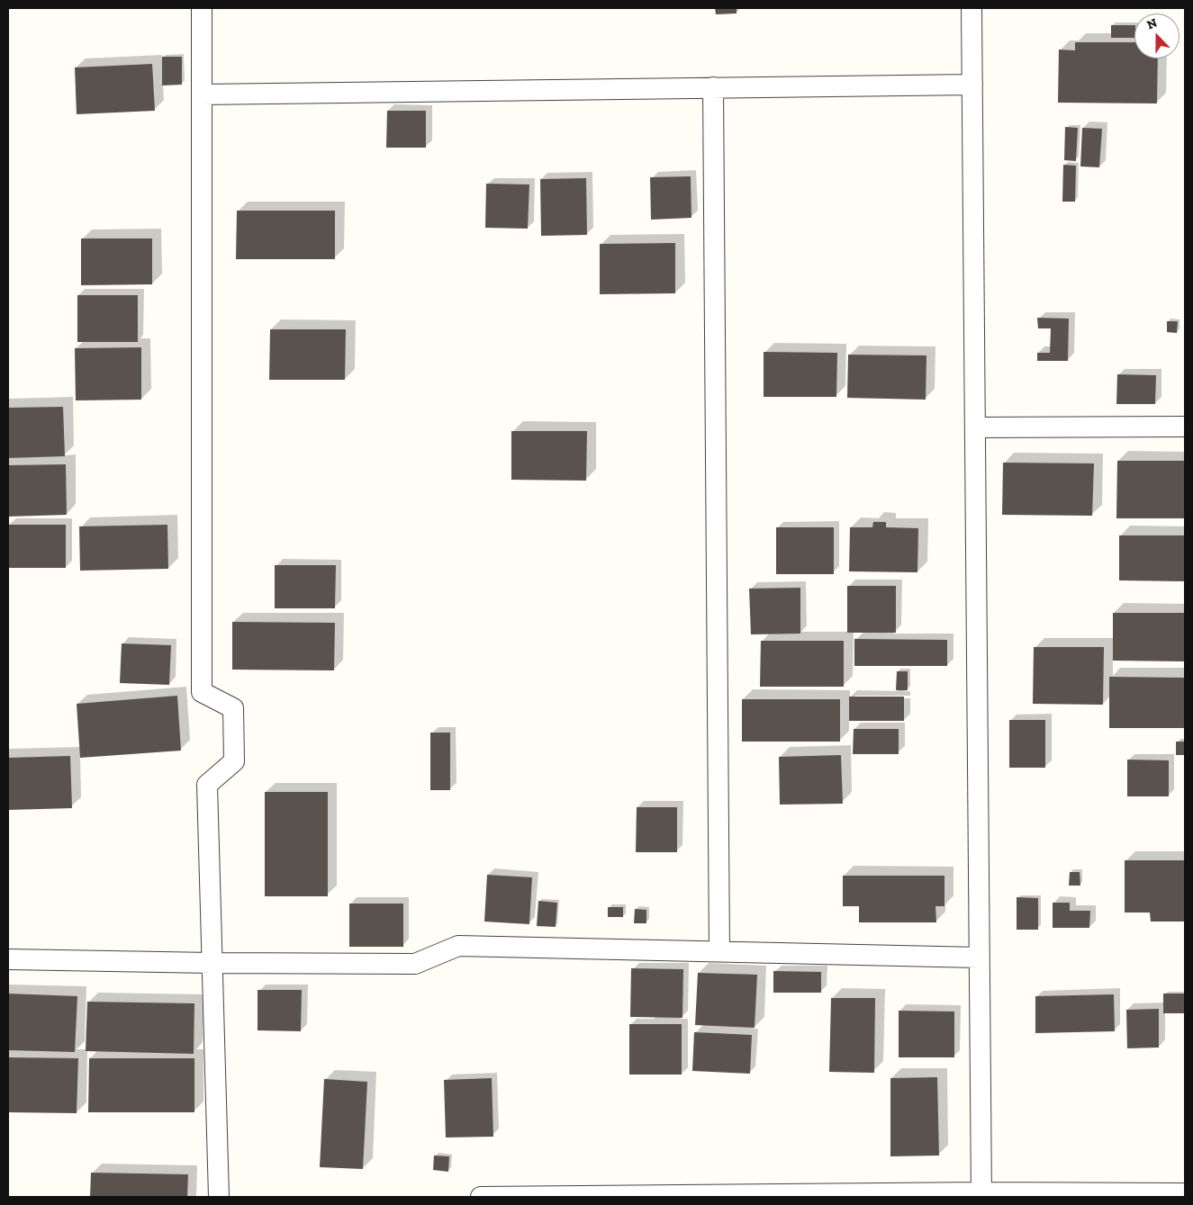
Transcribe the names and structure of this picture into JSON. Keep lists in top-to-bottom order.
{
  "north": "top"
}
